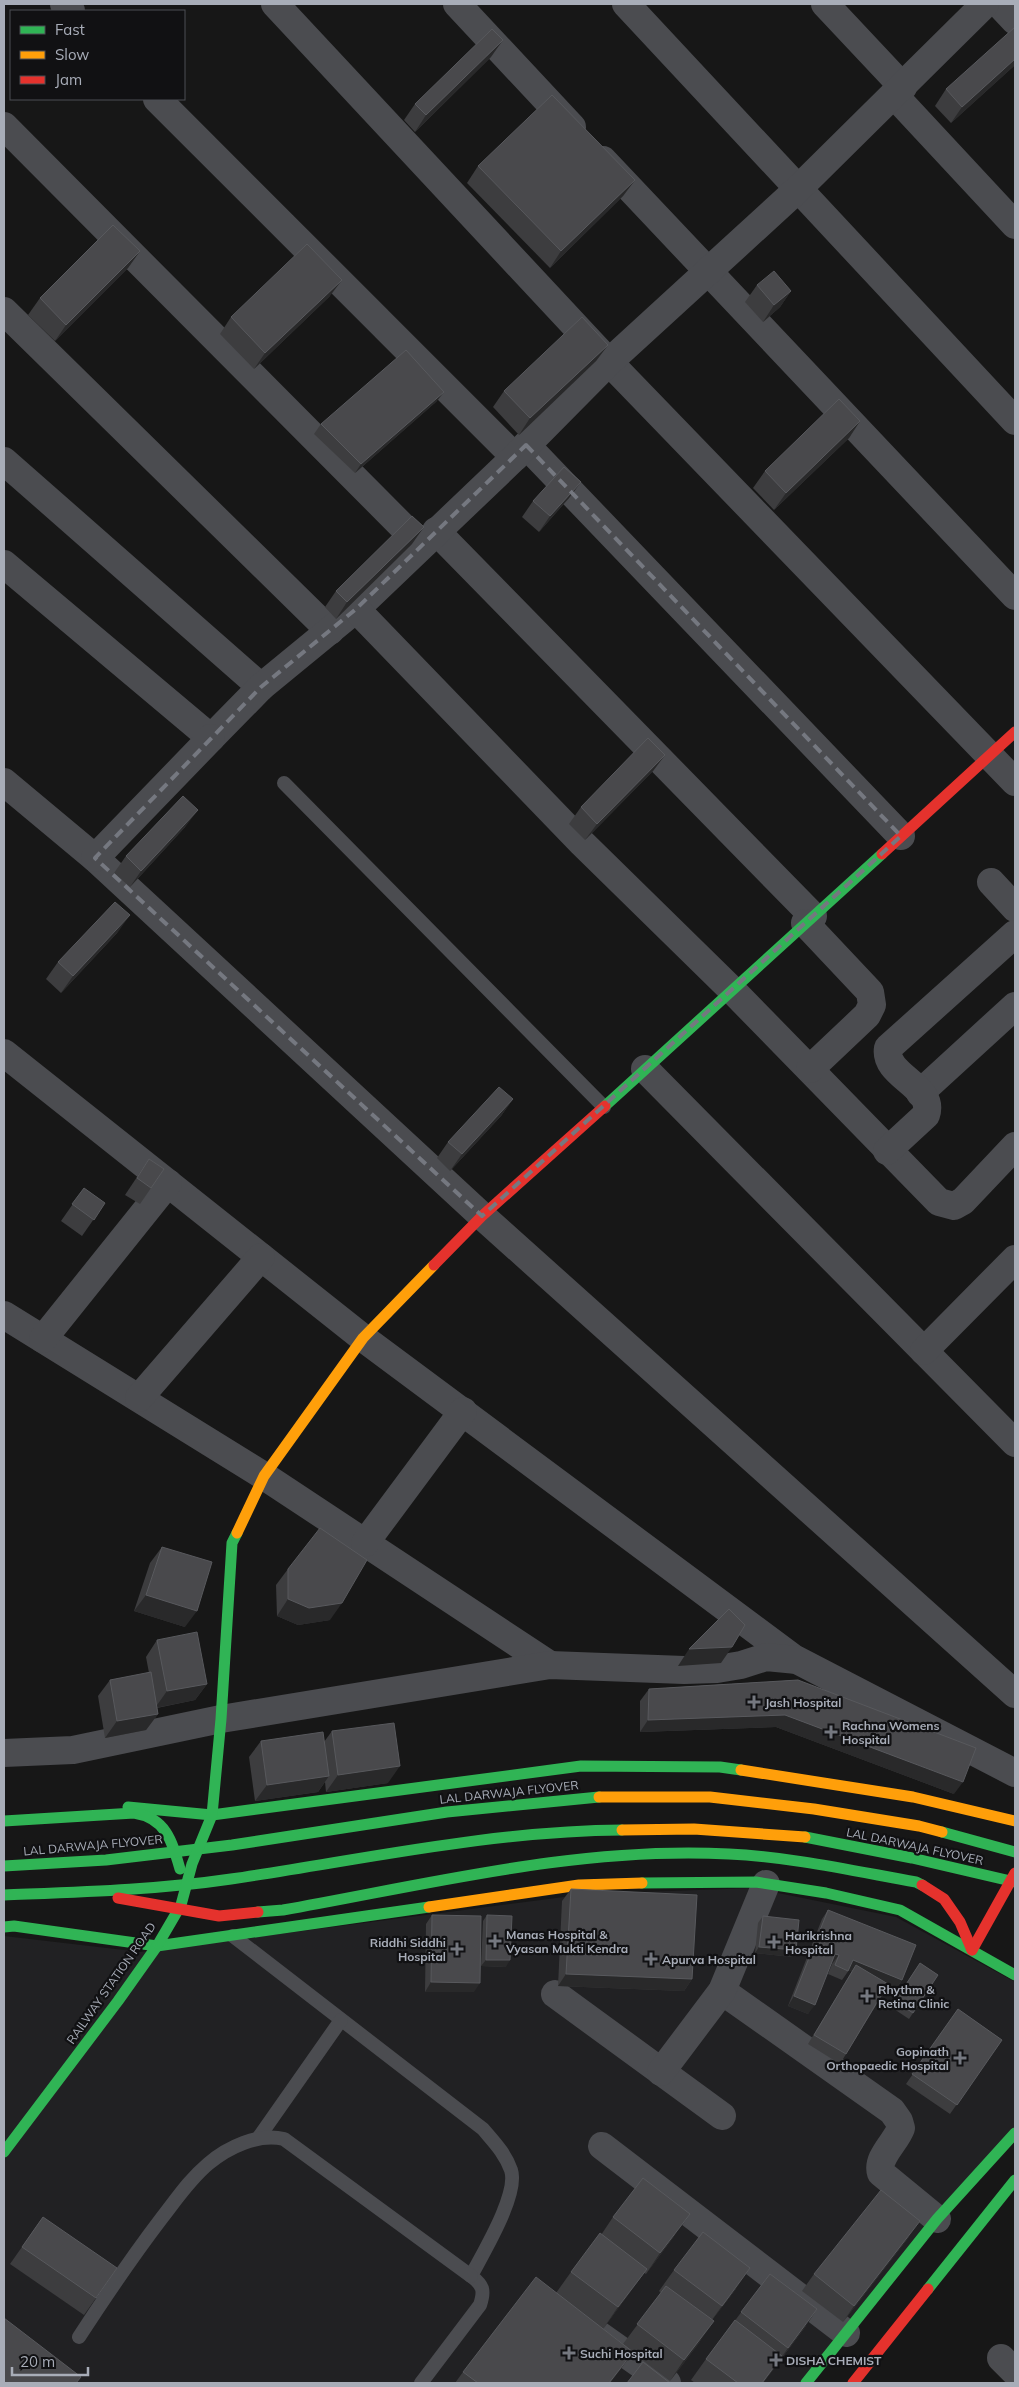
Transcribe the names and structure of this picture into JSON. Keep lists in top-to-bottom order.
{
  "streets": {
    "main road": ["LAL DARWAJA FLYOVER", "RAILWAY STATION ROAD"]
  },
  "places": {
    "health": [
      "Jash Hospital",
      "Rachna Womens Hospital",
      "Manas Hospital & Vyasan Mukti Kendra",
      "Harikrishna Hospital",
      "Riddhi Siddhi Hospital",
      "Apurva Hospital",
      "Rhythm & Retina Clinic",
      "Gopinath Orthopaedic Hospital",
      "Suchi Hospital",
      "DISHA CHEMIST"
    ]
  },
  "legend": ["Fast", "Slow", "Jam"],
  "scale_bar": "20 m"
}
